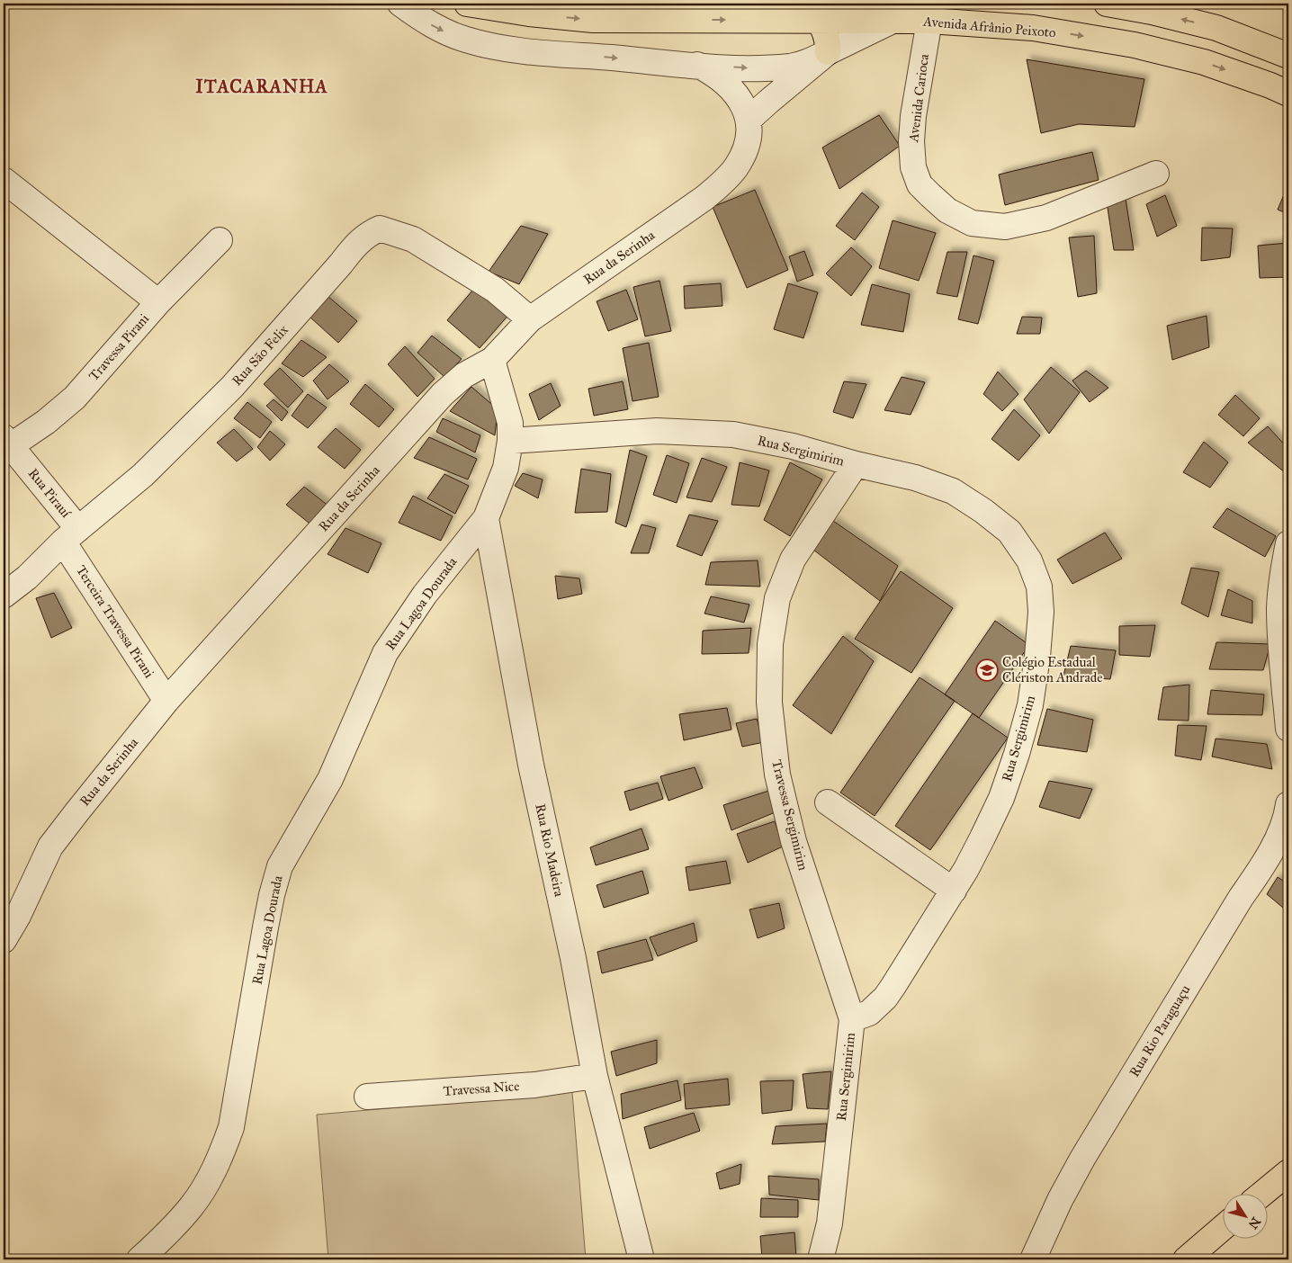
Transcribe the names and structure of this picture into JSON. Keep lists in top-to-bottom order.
{
  "streets": {
    "main road": ["Avenida Afrânio Peixoto"],
    "street": [
      "Avenida Carioca",
      "Rua da Serinha",
      "Travessa Pirani",
      "Rua São Felix",
      "Rua Sergimirim",
      "Rua Pirauí",
      "Rua Lagoa Dourada",
      "Terceira Travessa Pirani",
      "Travessa Sergimirim",
      "Rua Rio Madeira",
      "Rua Rio Paraguaçu",
      "Travessa Nice"
    ]
  },
  "crossings": [
    ["Avenida Afrânio Peixoto", "Avenida Carioca"],
    ["Rua da Serinha", "Rua São Felix"],
    ["Rua da Serinha", "Terceira Travessa Pirani"],
    ["Travessa Pirani", "Rua Pirauí"],
    ["Rua São Felix", "Rua Pirauí"],
    ["Rua São Felix", "Terceira Travessa Pirani"],
    ["Rua Sergimirim", "Travessa Sergimirim"],
    ["Rua Pirauí", "Terceira Travessa Pirani"],
    ["Rua Lagoa Dourada", "Rua Rio Madeira"],
    ["Rua Rio Madeira", "Travessa Nice"]
  ],
  "one_way": ["Avenida Afrânio Peixoto"],
  "districts": ["ITACARANHA"],
  "places": {
    "school or university": ["Colégio Estadual Clériston Andrade"]
  },
  "north": "bottom right"
}
